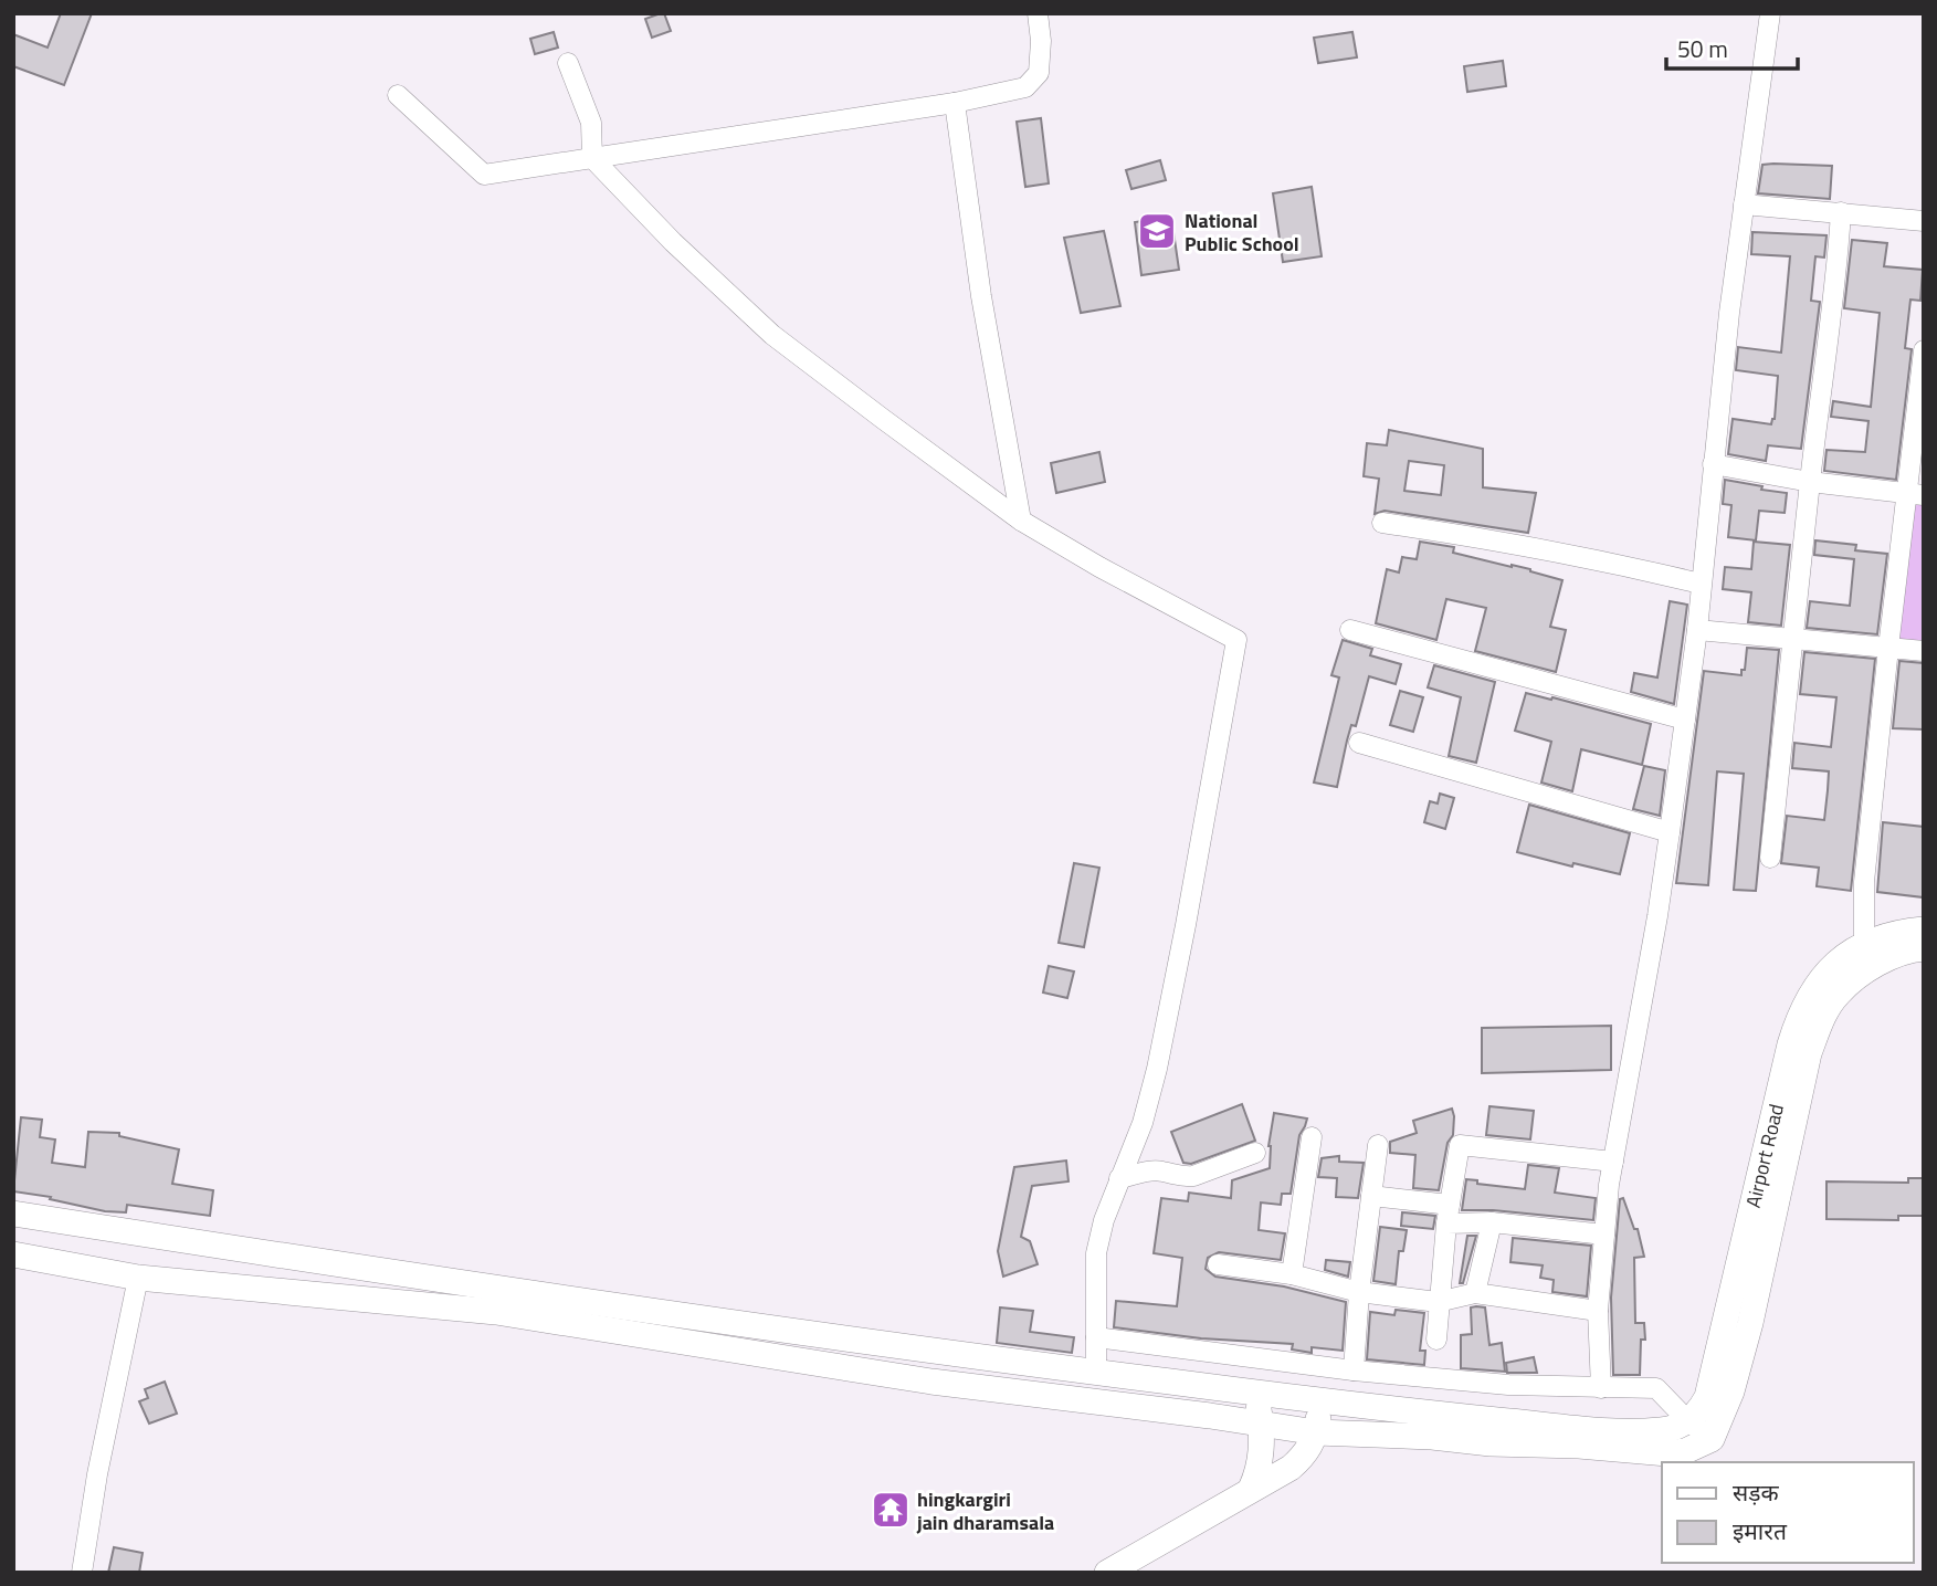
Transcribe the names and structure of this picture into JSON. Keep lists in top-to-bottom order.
{
  "streets": {
    "main road": ["Airport Road"]
  },
  "places": {
    "school or university": ["National Public School"],
    "temple": ["hingkargiri jain dharamsala"]
  },
  "legend": ["सड़क", "इमारत"],
  "scale_bar": "50 m"
}
